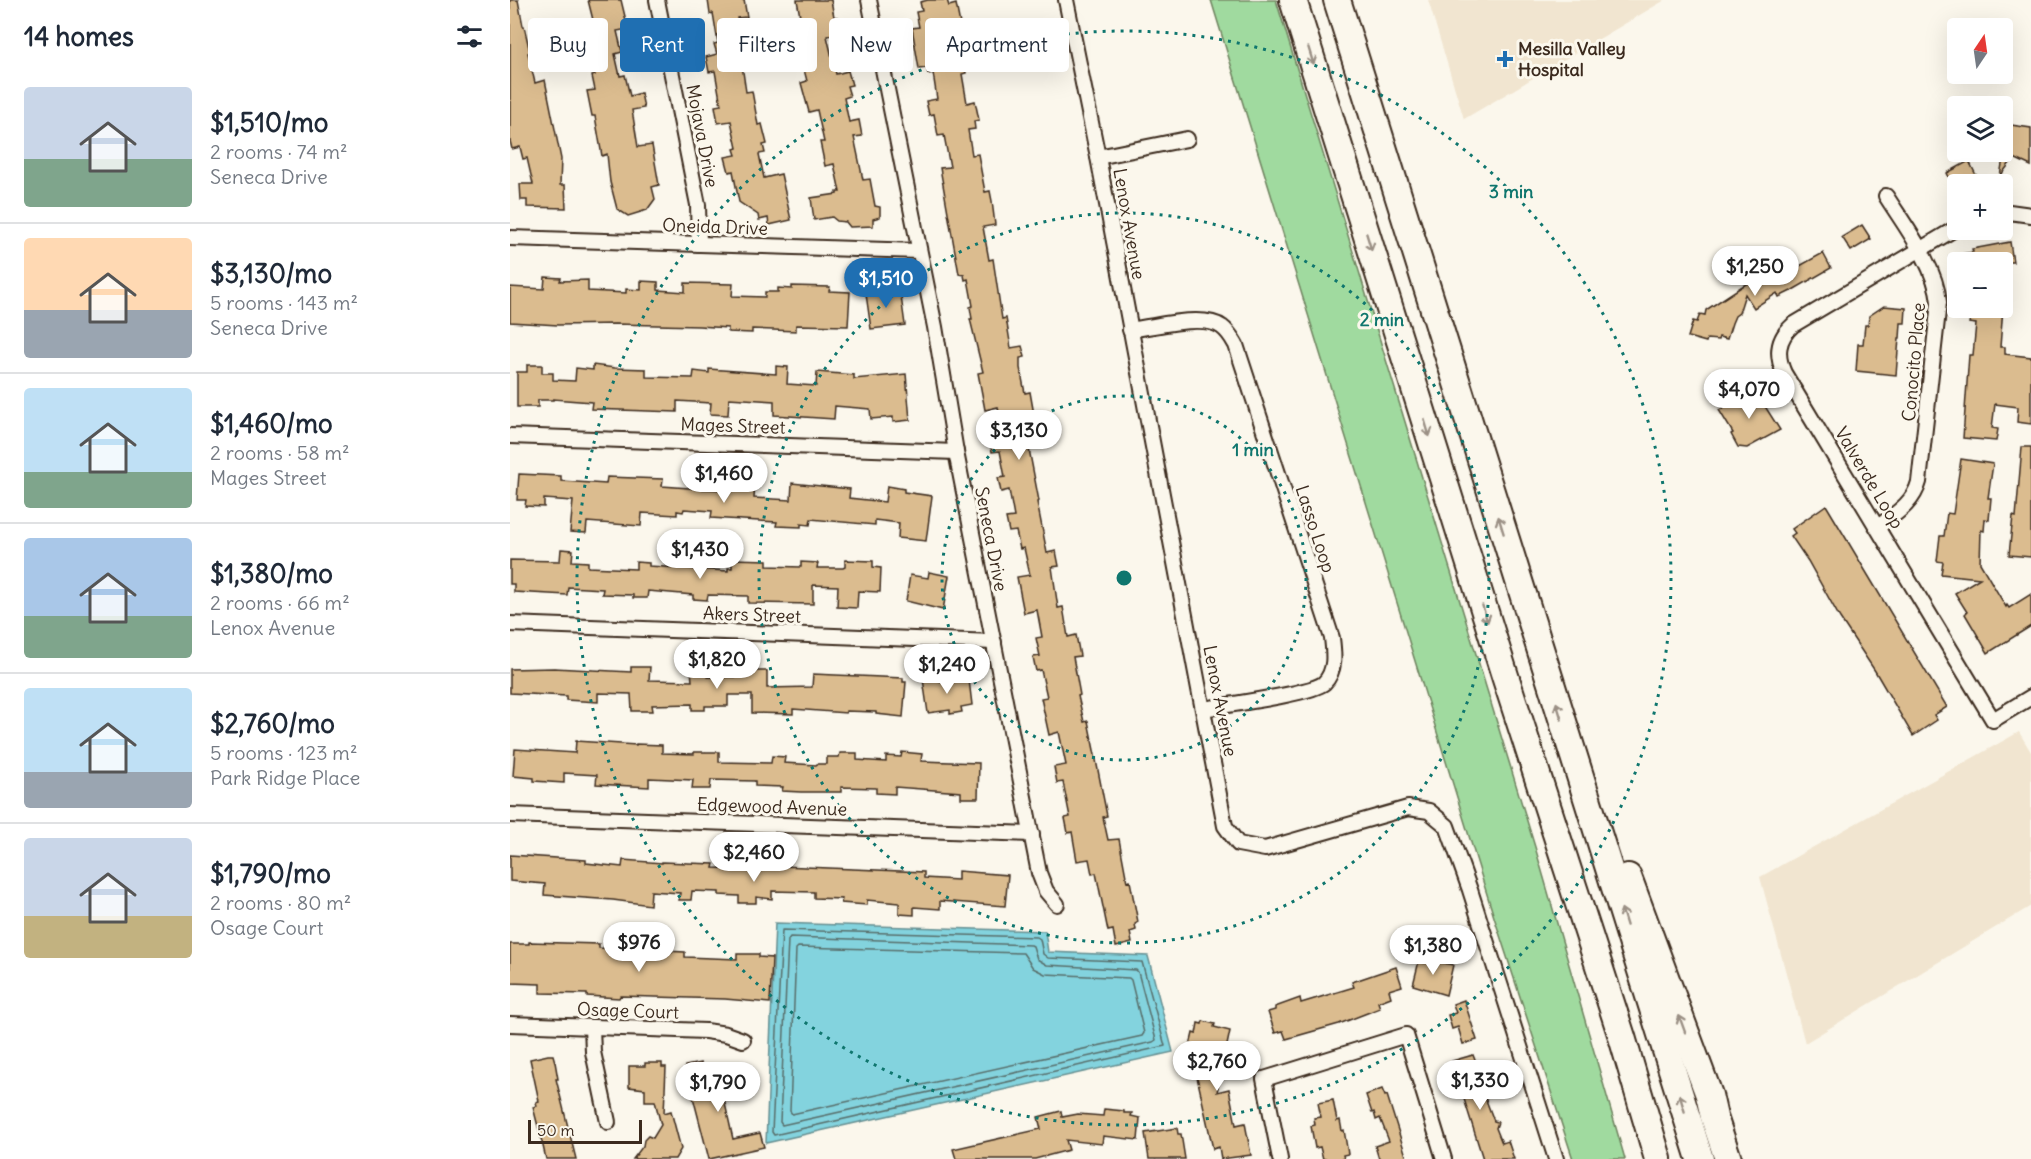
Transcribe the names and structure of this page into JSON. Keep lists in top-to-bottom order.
{
  "streets": {
    "street": [
      "Mojava Drive",
      "Lenox Avenue",
      "Oneida Drive",
      "Conocito Place",
      "Mages Street",
      "Valverde Loop",
      "Lasso Loop",
      "Seneca Drive",
      "Akers Street",
      "Edgewood Avenue",
      "Osage Court"
    ]
  },
  "crossings": [
    ["Mojava Drive", "Oneida Drive"],
    ["Lenox Avenue", "Lasso Loop"],
    ["Oneida Drive", "Seneca Drive"],
    ["Conocito Place", "Valverde Loop"],
    ["Mages Street", "Seneca Drive"],
    ["Seneca Drive", "Akers Street"],
    ["Seneca Drive", "Edgewood Avenue"]
  ],
  "places": {
    "health": ["Mesilla Valley Hospital"]
  },
  "scale_bar": "50 m",
  "north": "top",
  "page": {
    "heading": "14 homes",
    "map_buttons": ["+", "−"],
    "chip": [
      "Buy",
      "Rent",
      "Filters",
      "New",
      "Apartment"
    ],
    "list": [
      {
        "name": "$1,510/mo",
        "note": "2 rooms · 74 m² · Seneca Drive"
      },
      {
        "name": "$3,130/mo",
        "note": "5 rooms · 143 m² · Seneca Drive"
      },
      {
        "name": "$1,460/mo",
        "note": "2 rooms · 58 m² · Mages Street"
      },
      {
        "name": "$1,380/mo",
        "note": "2 rooms · 66 m² · Lenox Avenue"
      },
      {
        "name": "$2,760/mo",
        "note": "5 rooms · 123 m² · Park Ridge Place"
      },
      {
        "name": "$1,790/mo",
        "note": "2 rooms · 80 m² · Osage Court"
      }
    ],
    "price": [
      "$1,250",
      "$1,510",
      "$4,070",
      "$3,130",
      "$1,460",
      "$1,430",
      "$1,820",
      "$1,240",
      "$2,460",
      "$976",
      "$1,380",
      "$2,760",
      "$1,330",
      "$1,790"
    ],
    "scale": "50 m"
  },
  "rings": ["3 min", "2 min", "1 min"]
}
